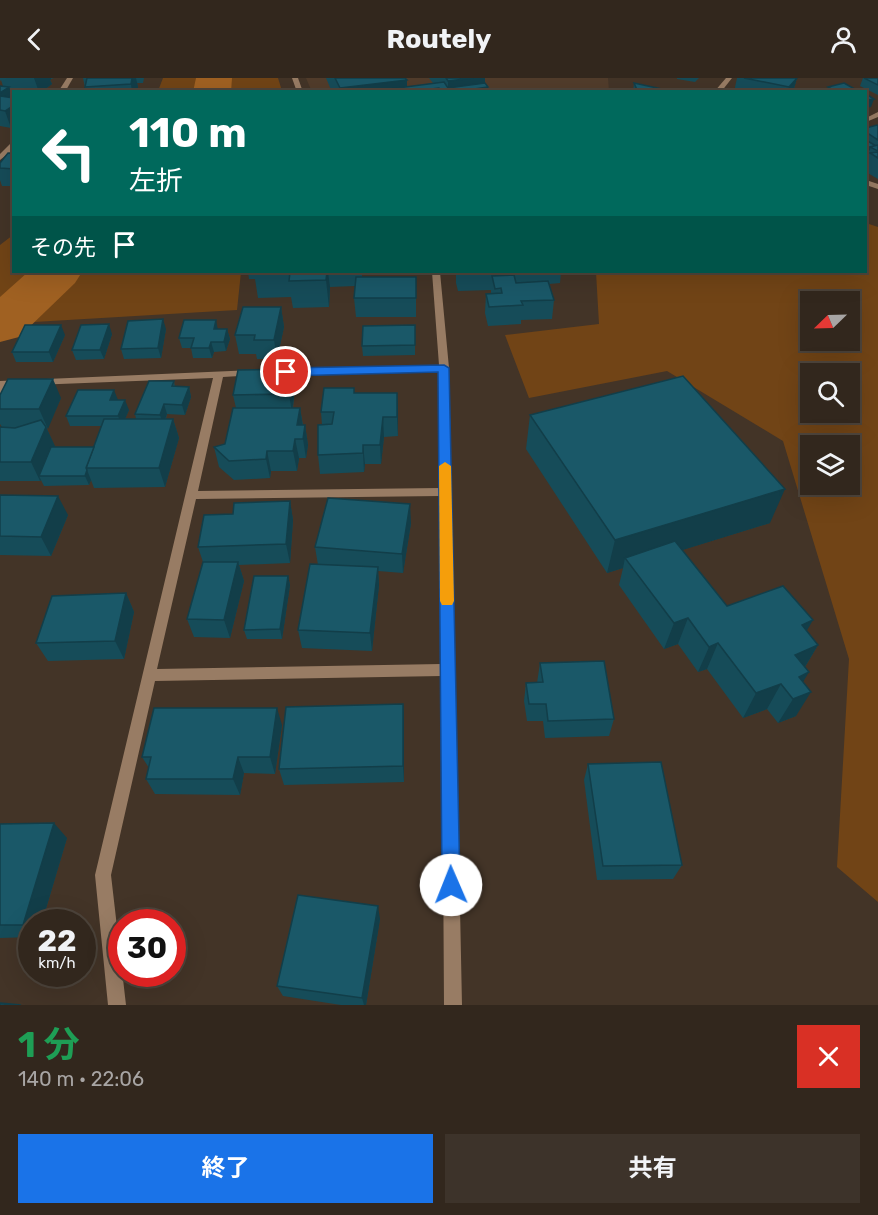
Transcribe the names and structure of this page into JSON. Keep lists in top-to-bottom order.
{
  "north": "bottom left",
  "page": {
    "header": "Routely",
    "turn": ["110 m", "左折"],
    "then": "その先",
    "speed": "22 km/h",
    "limit": "30",
    "heading": ["1 分", "140 m · 22:06"],
    "buttons": ["終了", "共有"]
  }
}
